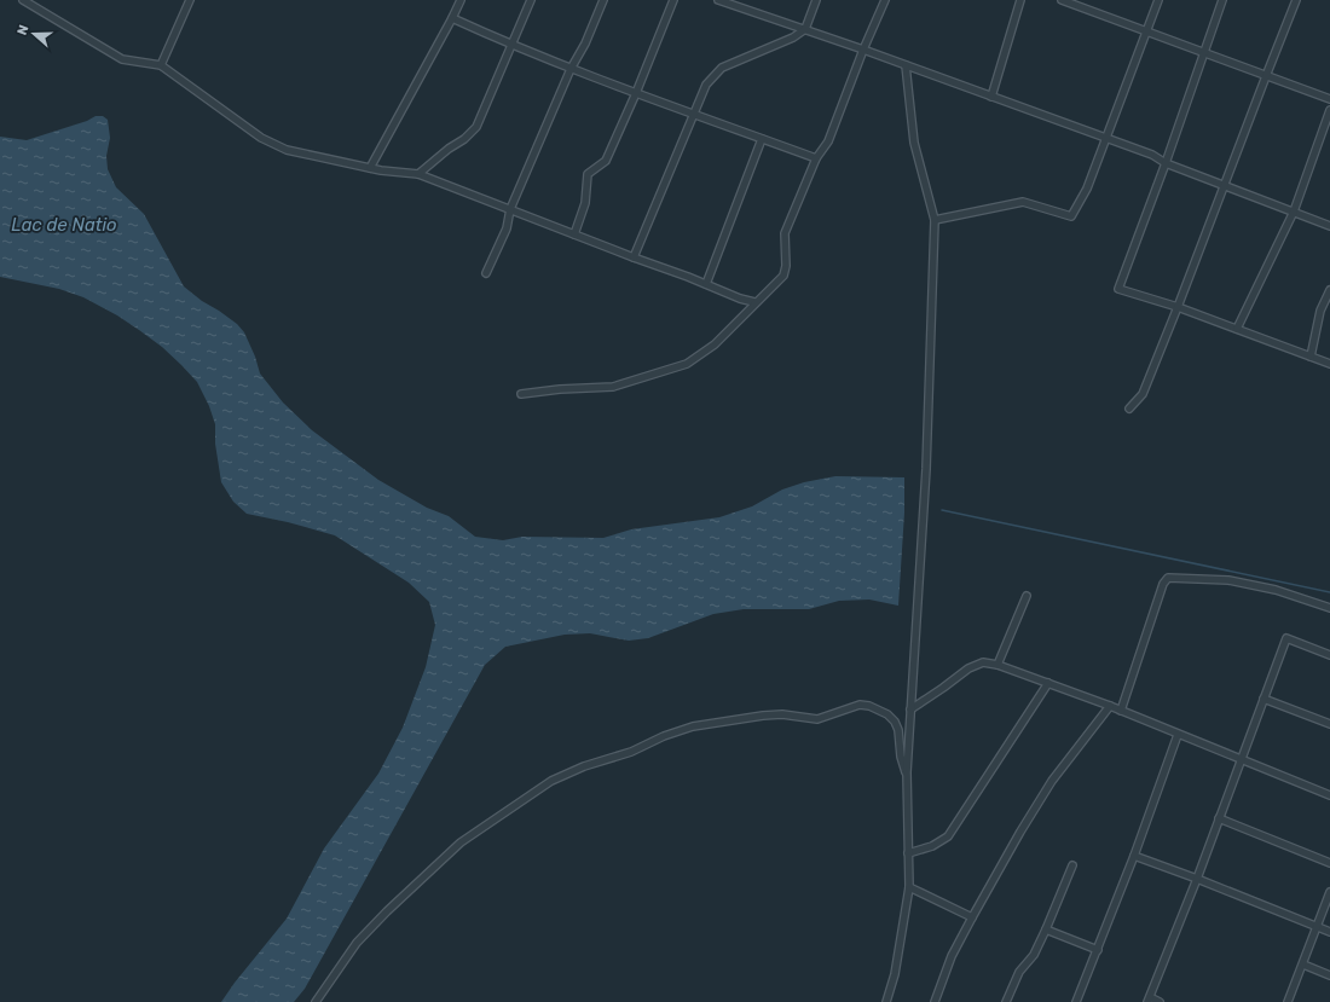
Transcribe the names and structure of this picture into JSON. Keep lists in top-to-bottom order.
{
  "water": ["Lac de Natio"],
  "north": "left"
}
